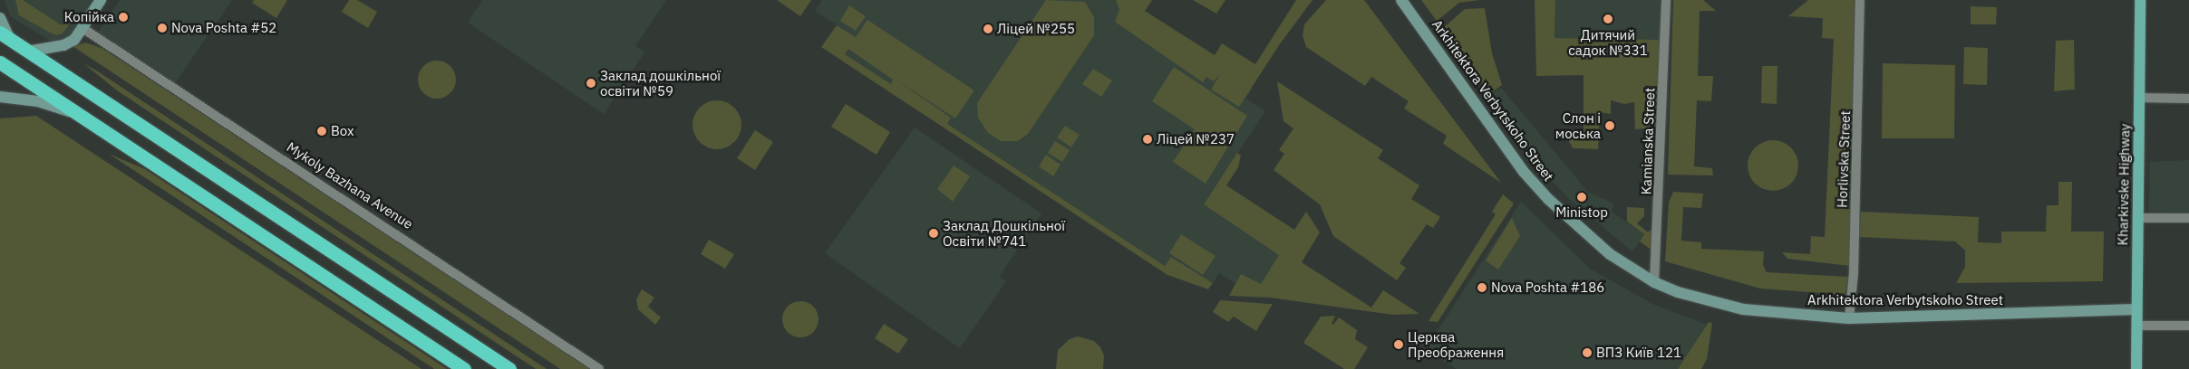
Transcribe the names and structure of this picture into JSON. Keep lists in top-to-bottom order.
{
  "streets": {
    "main road": ["Kharkivske Highway"],
    "street": [
      "Arkhitektora Verbytskoho Street",
      "Kamianska Street",
      "Horlivska Street",
      "Mykoly Bazhana Avenue"
    ]
  },
  "crossings": [
    ["Arkhitektora Verbytskoho Street", "Kamianska Street"],
    ["Arkhitektora Verbytskoho Street", "Horlivska Street"],
    ["Arkhitektora Verbytskoho Street", "Kharkivske Highway"]
  ],
  "places": [
    "Копійка",
    "Дитячий садок №331",
    "Nova Poshta #52",
    "Ліцей №255",
    "Заклад дошкільної освіти №59",
    "Слон і моська",
    "Box",
    "Ліцей №237",
    "Ministop",
    "Заклад Дошкільної Освіти №741",
    "Nova Poshta #186",
    "Церква Преображення",
    "ВПЗ Київ 121"
  ]
}
